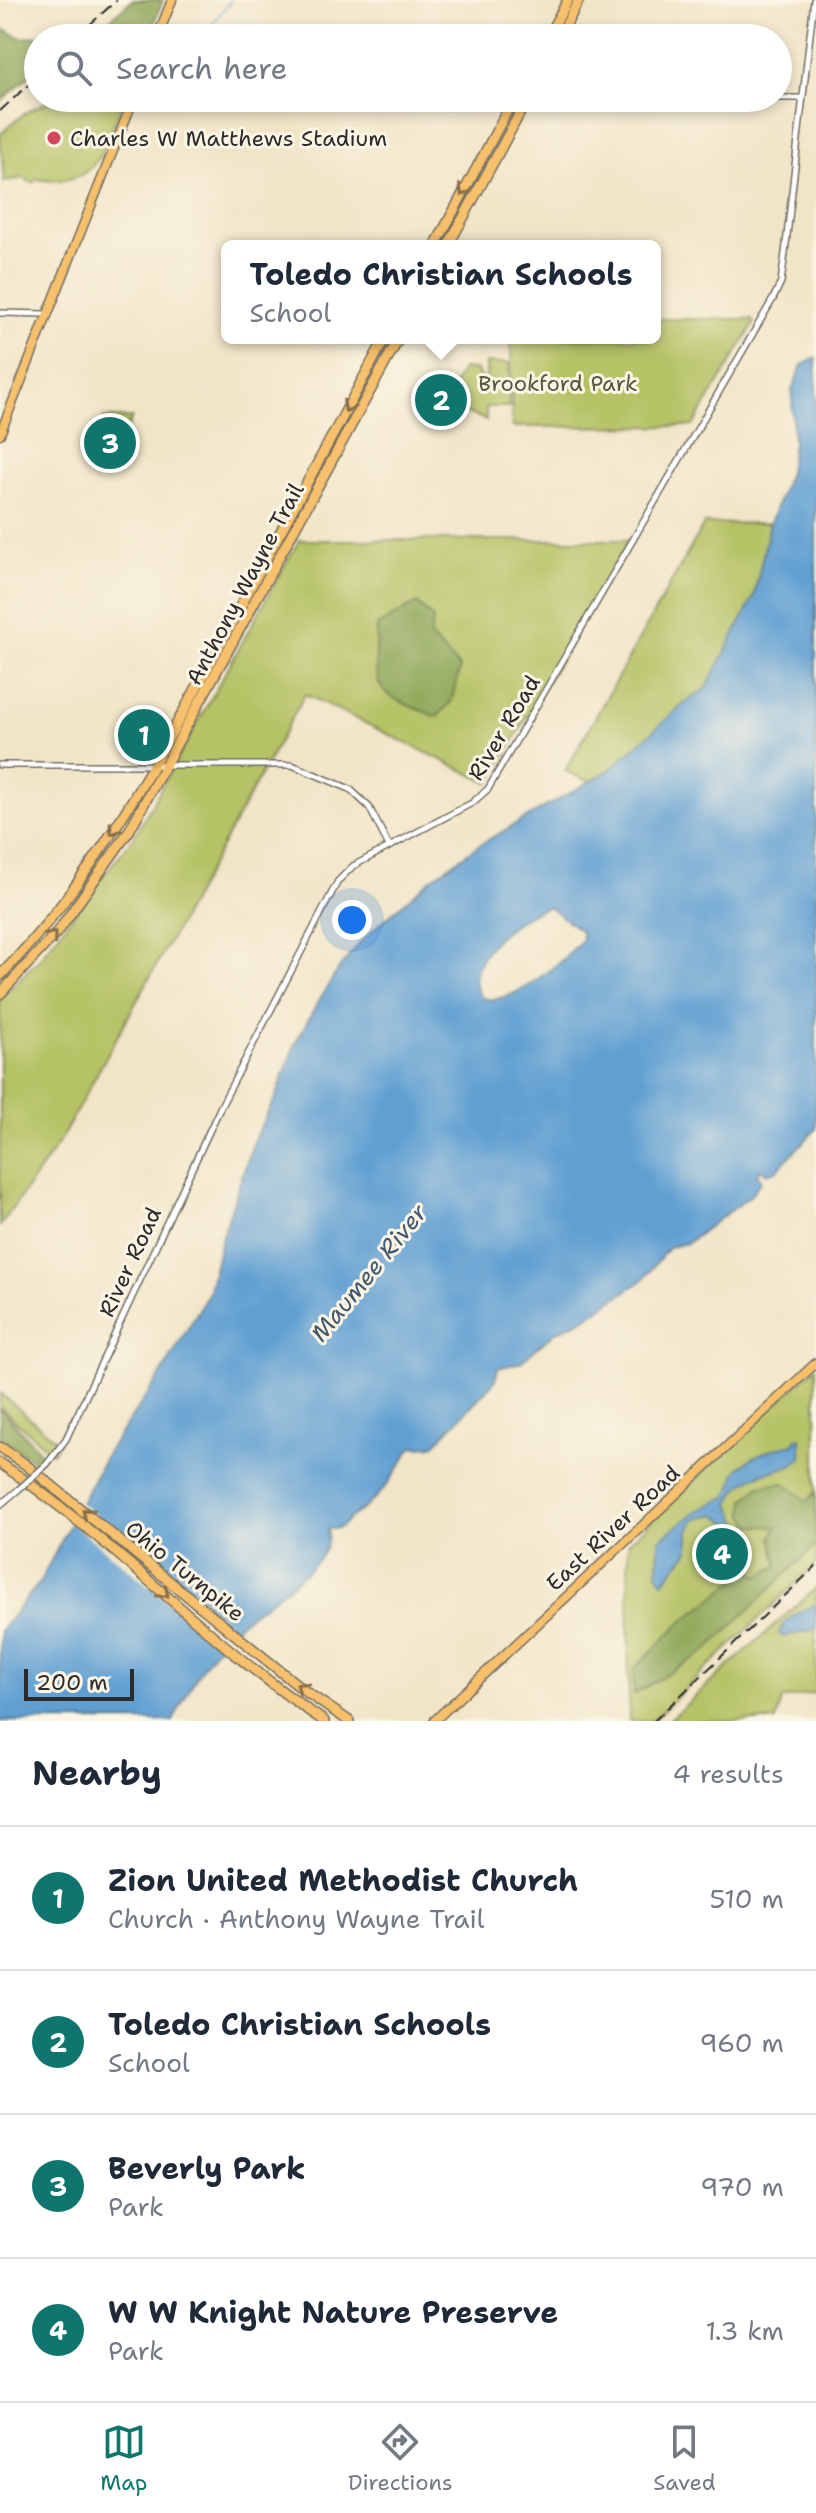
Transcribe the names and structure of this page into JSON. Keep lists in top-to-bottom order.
{
  "streets": {
    "highway": ["Anthony Wayne Trail", "Ohio Turnpike"],
    "main road": ["East River Road"],
    "street": ["River Road"]
  },
  "water": ["Maumee River"],
  "parks": ["Brookford Park"],
  "places": ["Charles W Matthews Stadium"],
  "scale_bar": "200 m",
  "page": {
    "search": "Search here",
    "popup": ["Toledo Christian Schools", "School"],
    "pins": [
      "2",
      "3",
      "1",
      "4"
    ],
    "scale": "200 m",
    "heading": ["Nearby", "4 results"],
    "list": [
      {
        "mark": "1",
        "name": "Zion United Methodist Church",
        "note": "Church · Anthony Wayne Trail",
        "value": "510 m"
      },
      {
        "mark": "2",
        "name": "Toledo Christian Schools",
        "note": "School",
        "value": "960 m"
      },
      {
        "mark": "3",
        "name": "Beverly Park",
        "note": "Park",
        "value": "970 m"
      },
      {
        "mark": "4",
        "name": "W W Knight Nature Preserve",
        "note": "Park",
        "value": "1.3 km"
      }
    ],
    "nav": ["Map", "Directions", "Saved"]
  }
}
